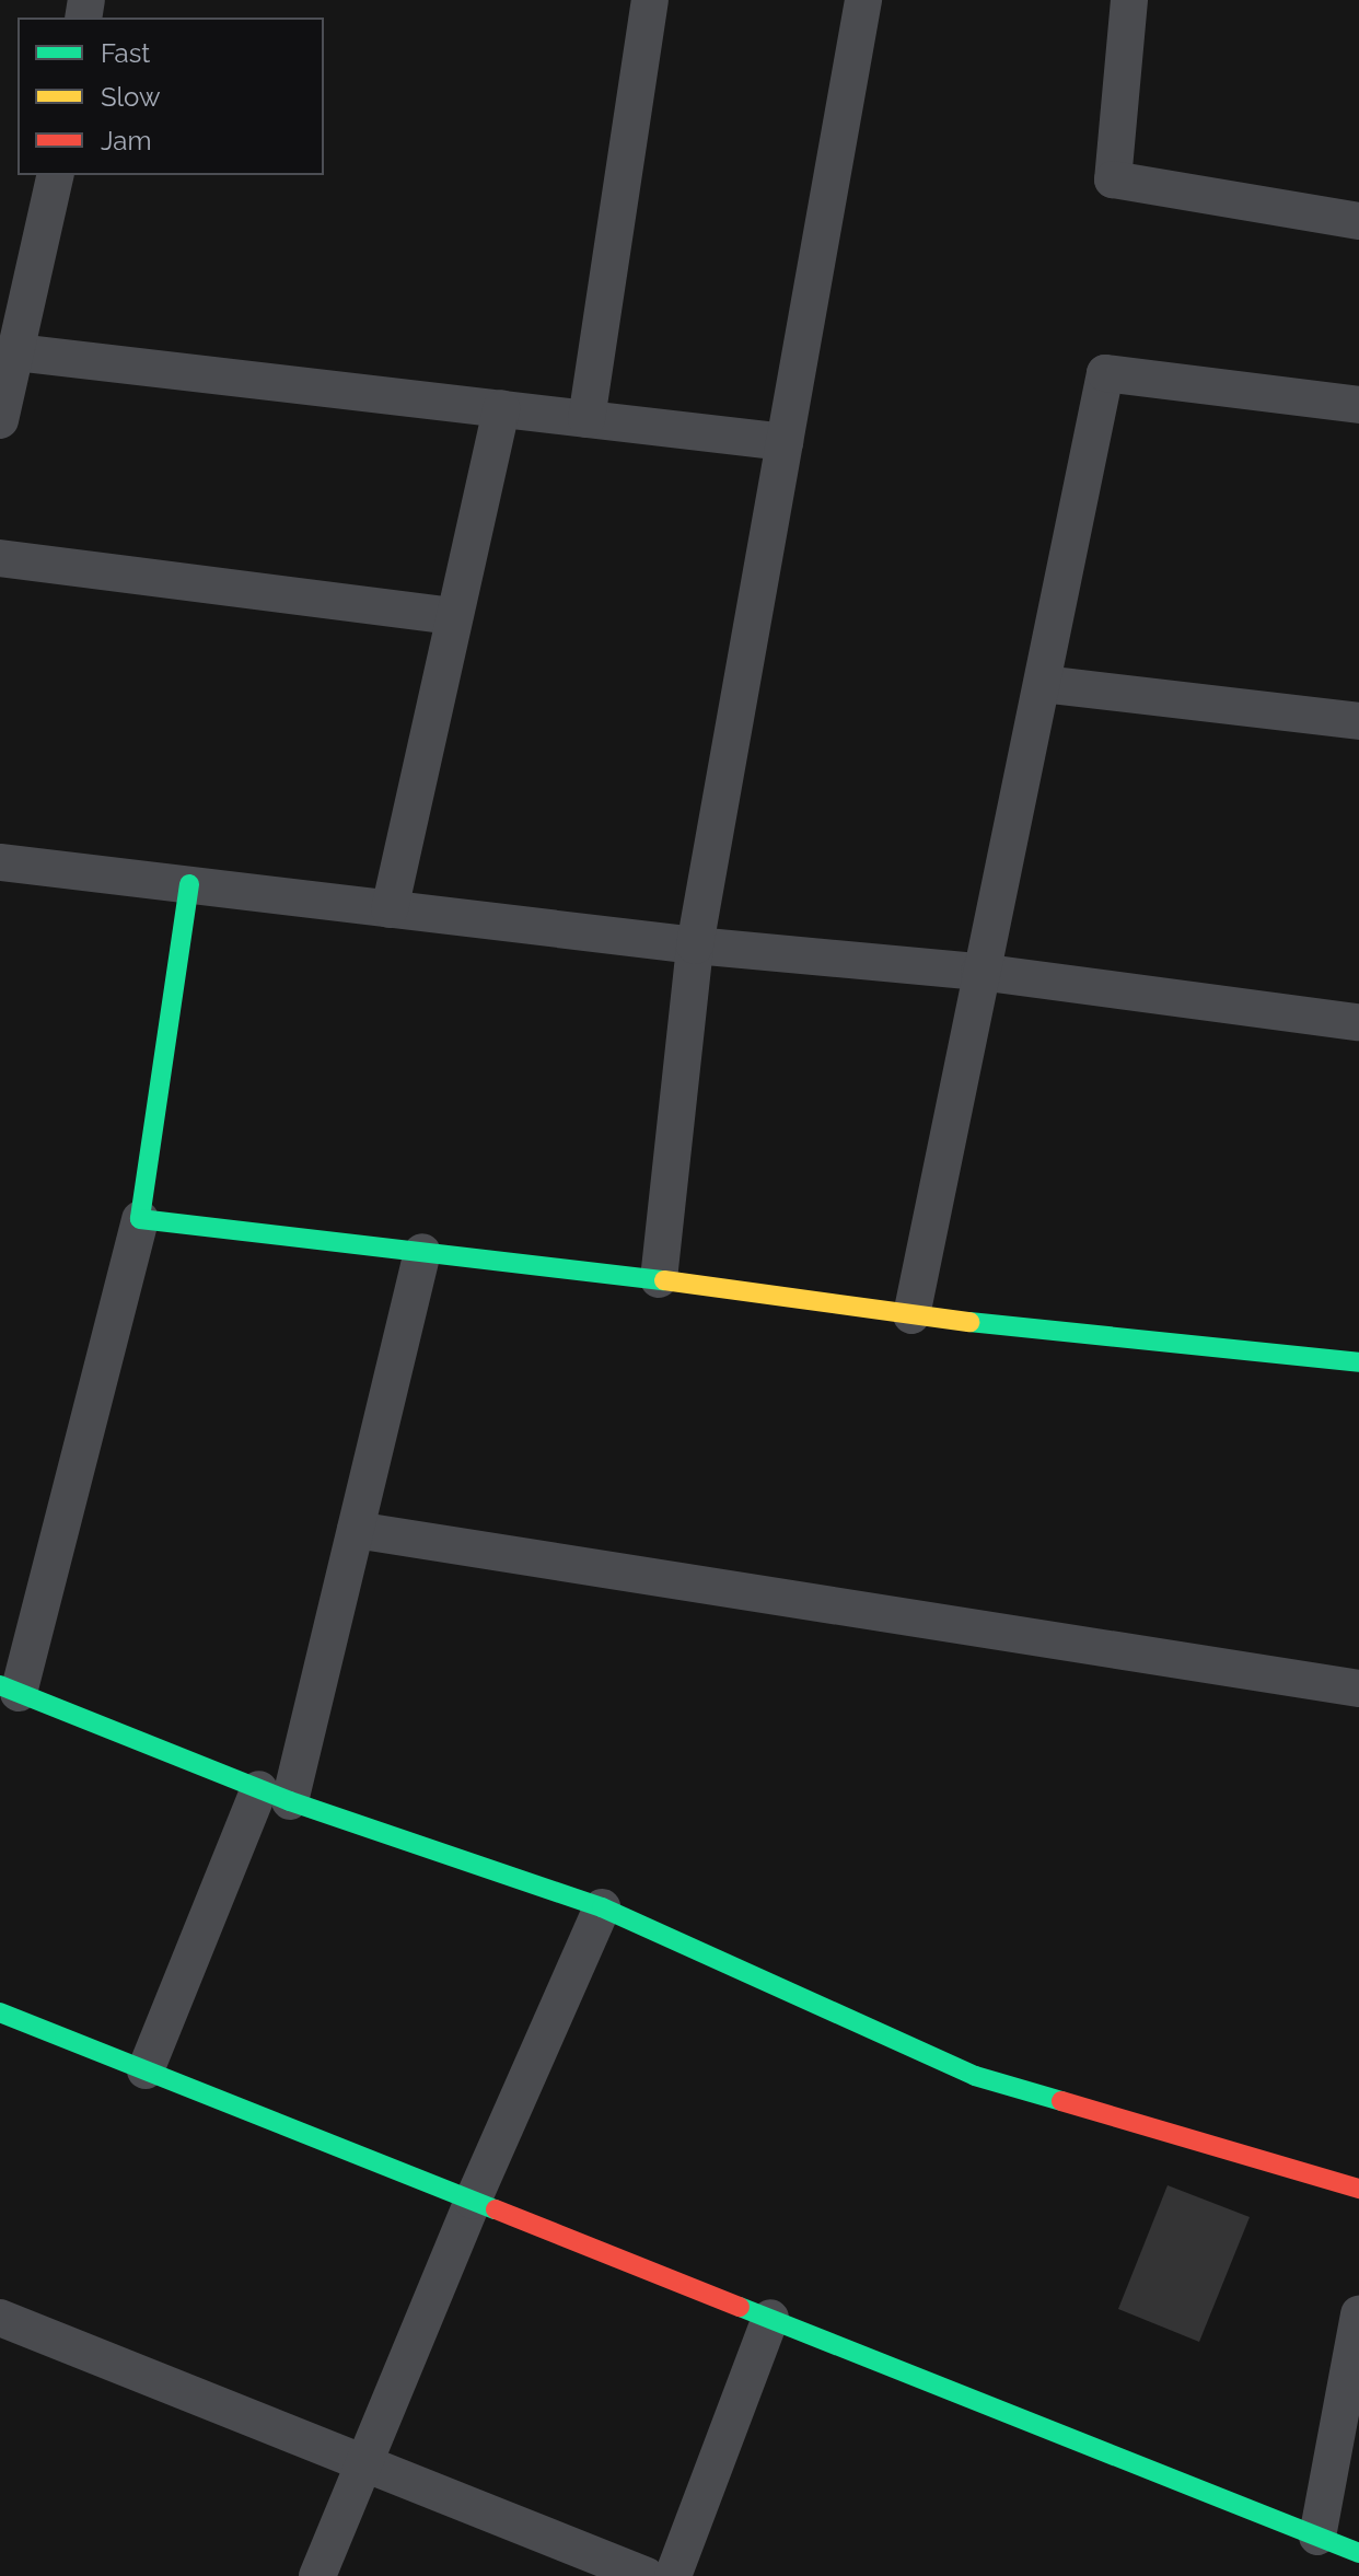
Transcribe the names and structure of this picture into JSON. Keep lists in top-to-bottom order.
{
  "legend": ["Fast", "Slow", "Jam"]
}
